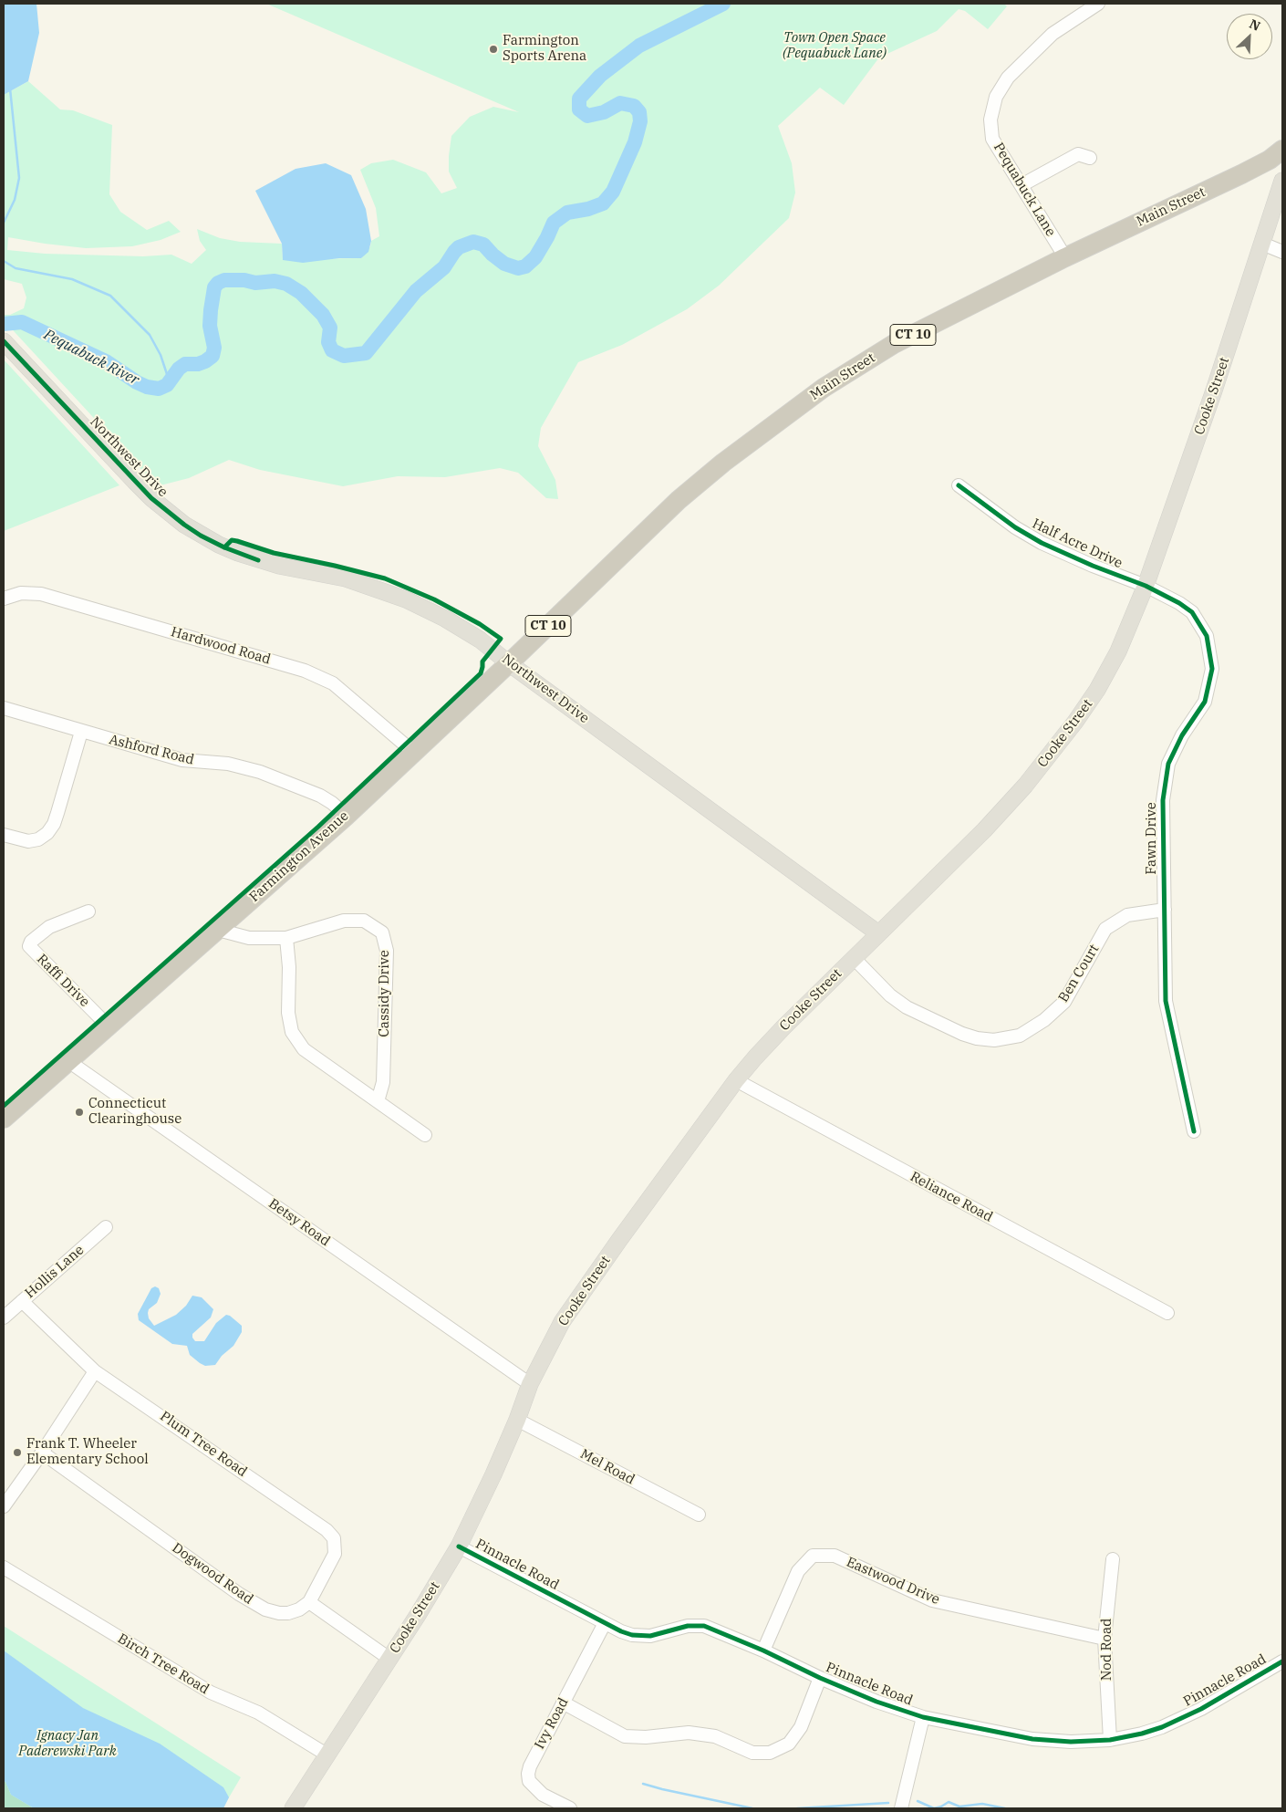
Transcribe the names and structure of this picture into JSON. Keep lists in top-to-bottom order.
{
  "streets": {
    "highway": ["Main Street", "CT 10", "Farmington Avenue"],
    "main road": ["Cooke Street", "Northwest Drive"],
    "street": [
      "Pequabuck Lane",
      "Half Acre Drive",
      "Hardwood Road",
      "Ashford Road",
      "Fawn Drive",
      "Ben Court",
      "Raffi Drive",
      "Cassidy Drive",
      "Reliance Road",
      "Betsy Road",
      "Hollis Lane",
      "Plum Tree Road",
      "Mel Road",
      "Pinnacle Road",
      "Dogwood Road",
      "Eastwood Drive",
      "Nod Road",
      "Birch Tree Road",
      "Ivy Road"
    ]
  },
  "crossings": [
    ["Pequabuck Lane", "Main Street"],
    ["Main Street", "Farmington Avenue"],
    ["Cooke Street", "Northwest Drive"],
    ["Cooke Street", "Half Acre Drive"],
    ["Cooke Street", "Fawn Drive"],
    ["Cooke Street", "Ben Court"],
    ["Cooke Street", "Reliance Road"],
    ["Cooke Street", "Betsy Road"],
    ["Cooke Street", "Mel Road"],
    ["Cooke Street", "Pinnacle Road"],
    ["Cooke Street", "Birch Tree Road"],
    ["Northwest Drive", "Farmington Avenue"],
    ["Half Acre Drive", "Fawn Drive"],
    ["Hardwood Road", "Farmington Avenue"],
    ["Ashford Road", "Farmington Avenue"],
    ["Fawn Drive", "Ben Court"],
    ["Farmington Avenue", "Raffi Drive"],
    ["Farmington Avenue", "Cassidy Drive"],
    ["Farmington Avenue", "Betsy Road"],
    ["Hollis Lane", "Plum Tree Road"],
    ["Plum Tree Road", "Dogwood Road"],
    ["Pinnacle Road", "Eastwood Drive"],
    ["Pinnacle Road", "Nod Road"],
    ["Pinnacle Road", "Ivy Road"],
    ["Eastwood Drive", "Nod Road"]
  ],
  "water": ["Pequabuck River"],
  "parks": ["Town Open Space (Pequabuck Lane)", "Ignacy Jan Paderewski Park"],
  "places": ["Farmington Sports Arena", "Connecticut Clearinghouse", "Frank T. Wheeler Elementary School"],
  "north": "top right"
}
